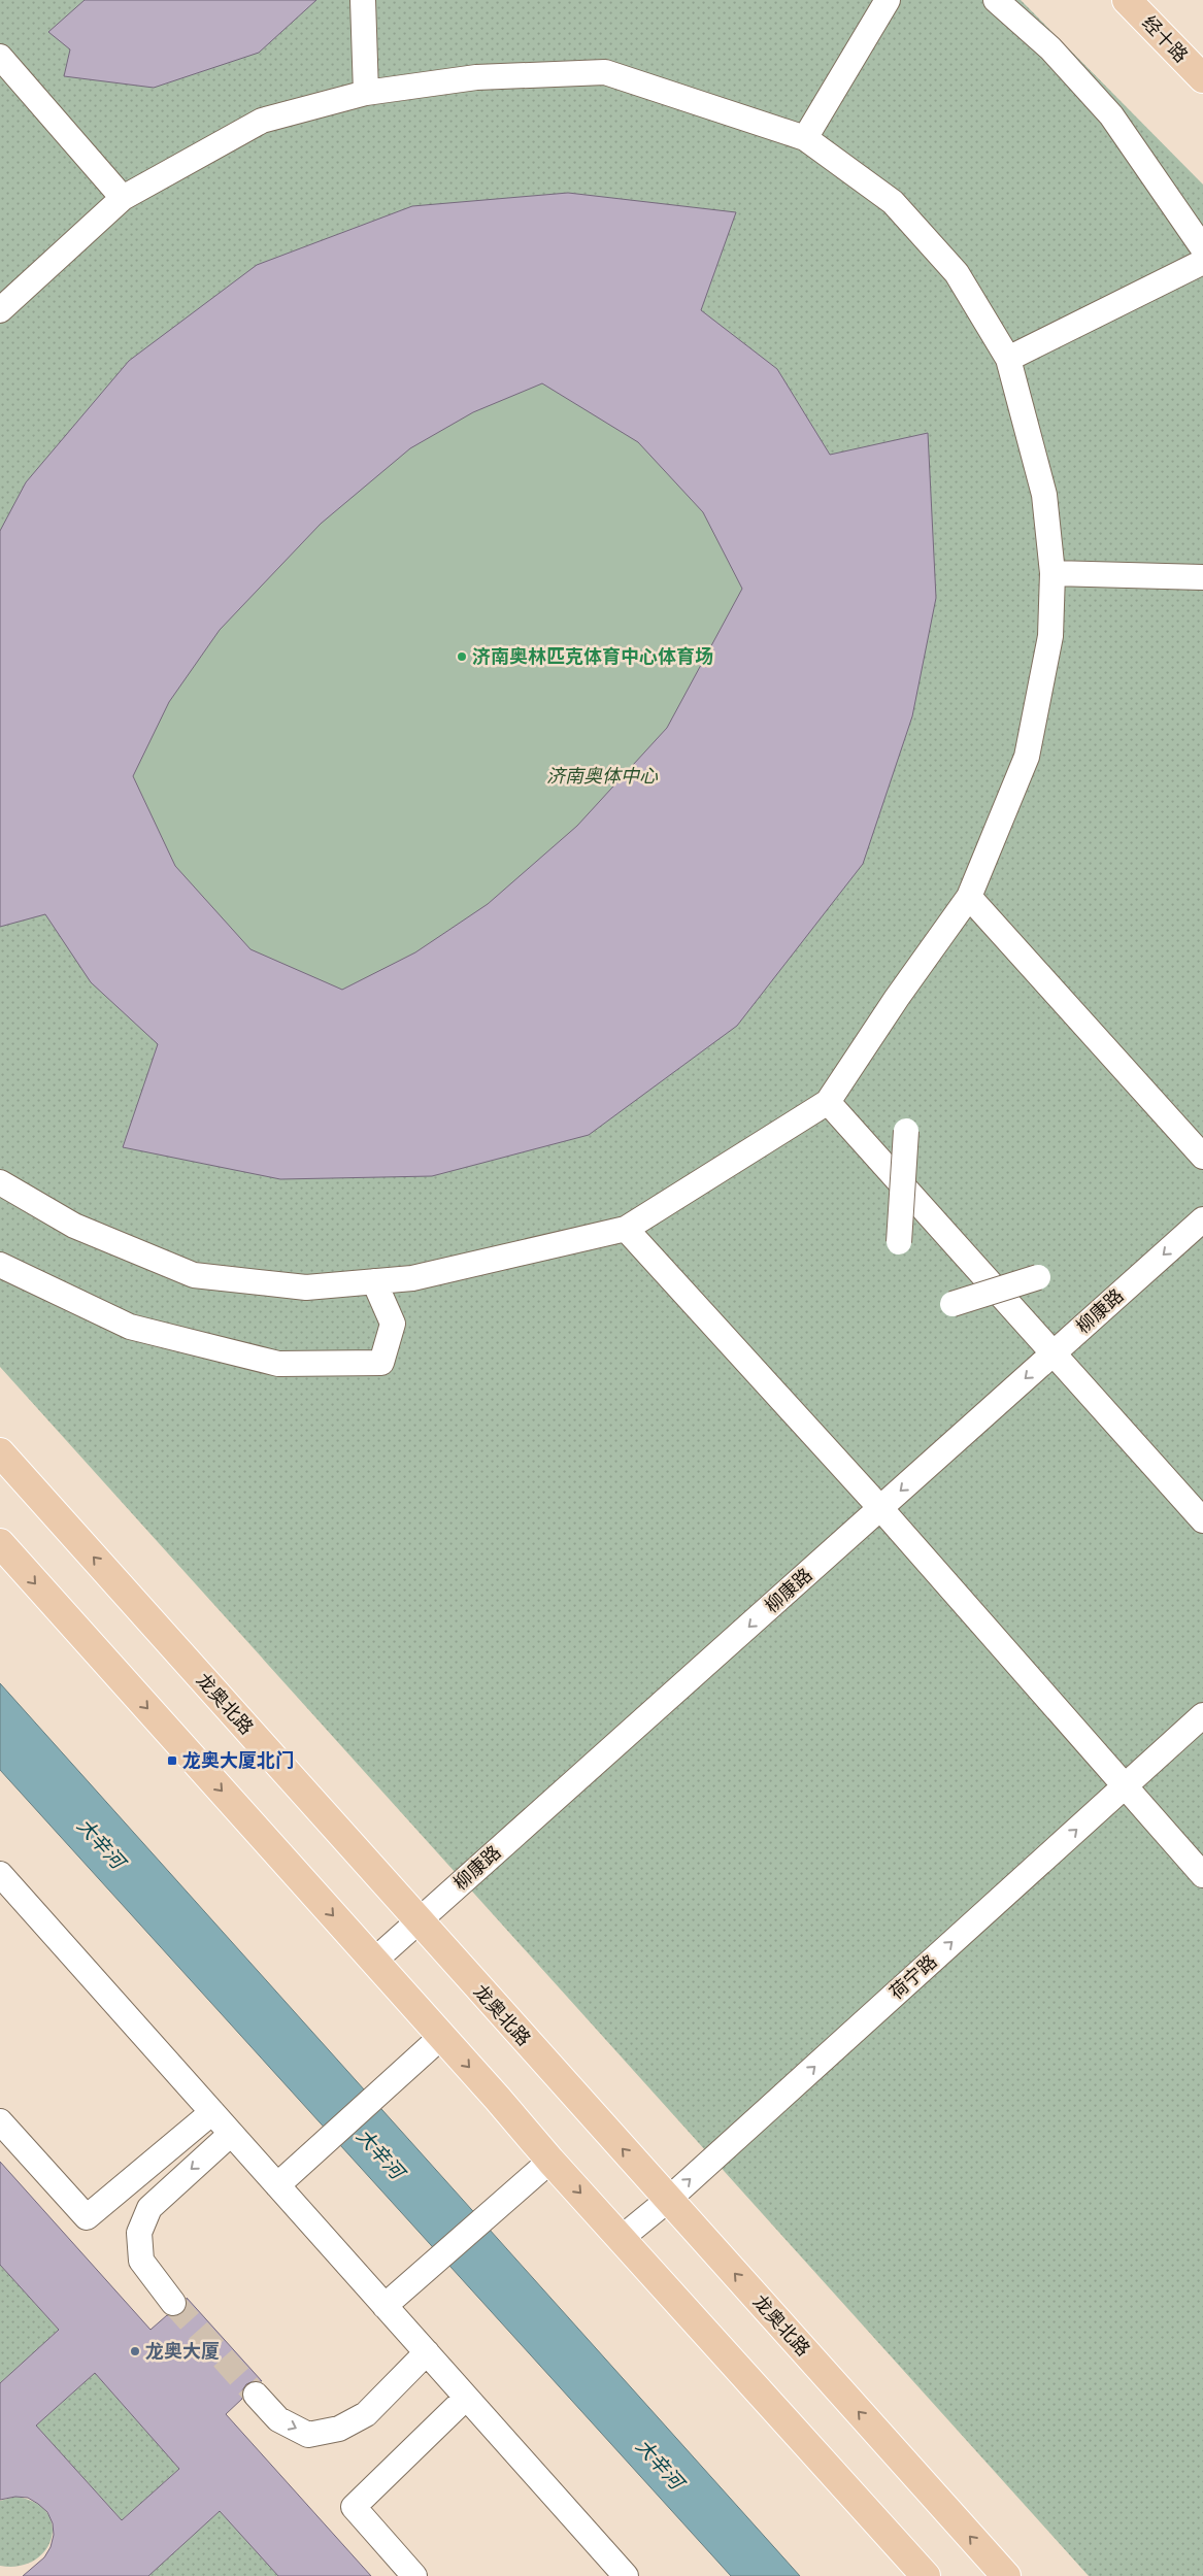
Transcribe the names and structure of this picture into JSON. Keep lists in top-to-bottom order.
{
  "streets": {
    "main road": ["经十路", "龙奥北路"],
    "street": ["柳康路", "荷宁路"]
  },
  "crossings": [
    ["柳康路", "龙奥北路"],
    ["龙奥北路", "荷宁路"]
  ],
  "one_way": ["柳康路", "荷宁路"],
  "water": ["大辛河"],
  "parks": ["济南奥体中心"],
  "places": {
    "other": ["济南奥林匹克体育中心体育场", "龙奥大厦"],
    "transit": ["龙奥大厦北门"]
  }
}
